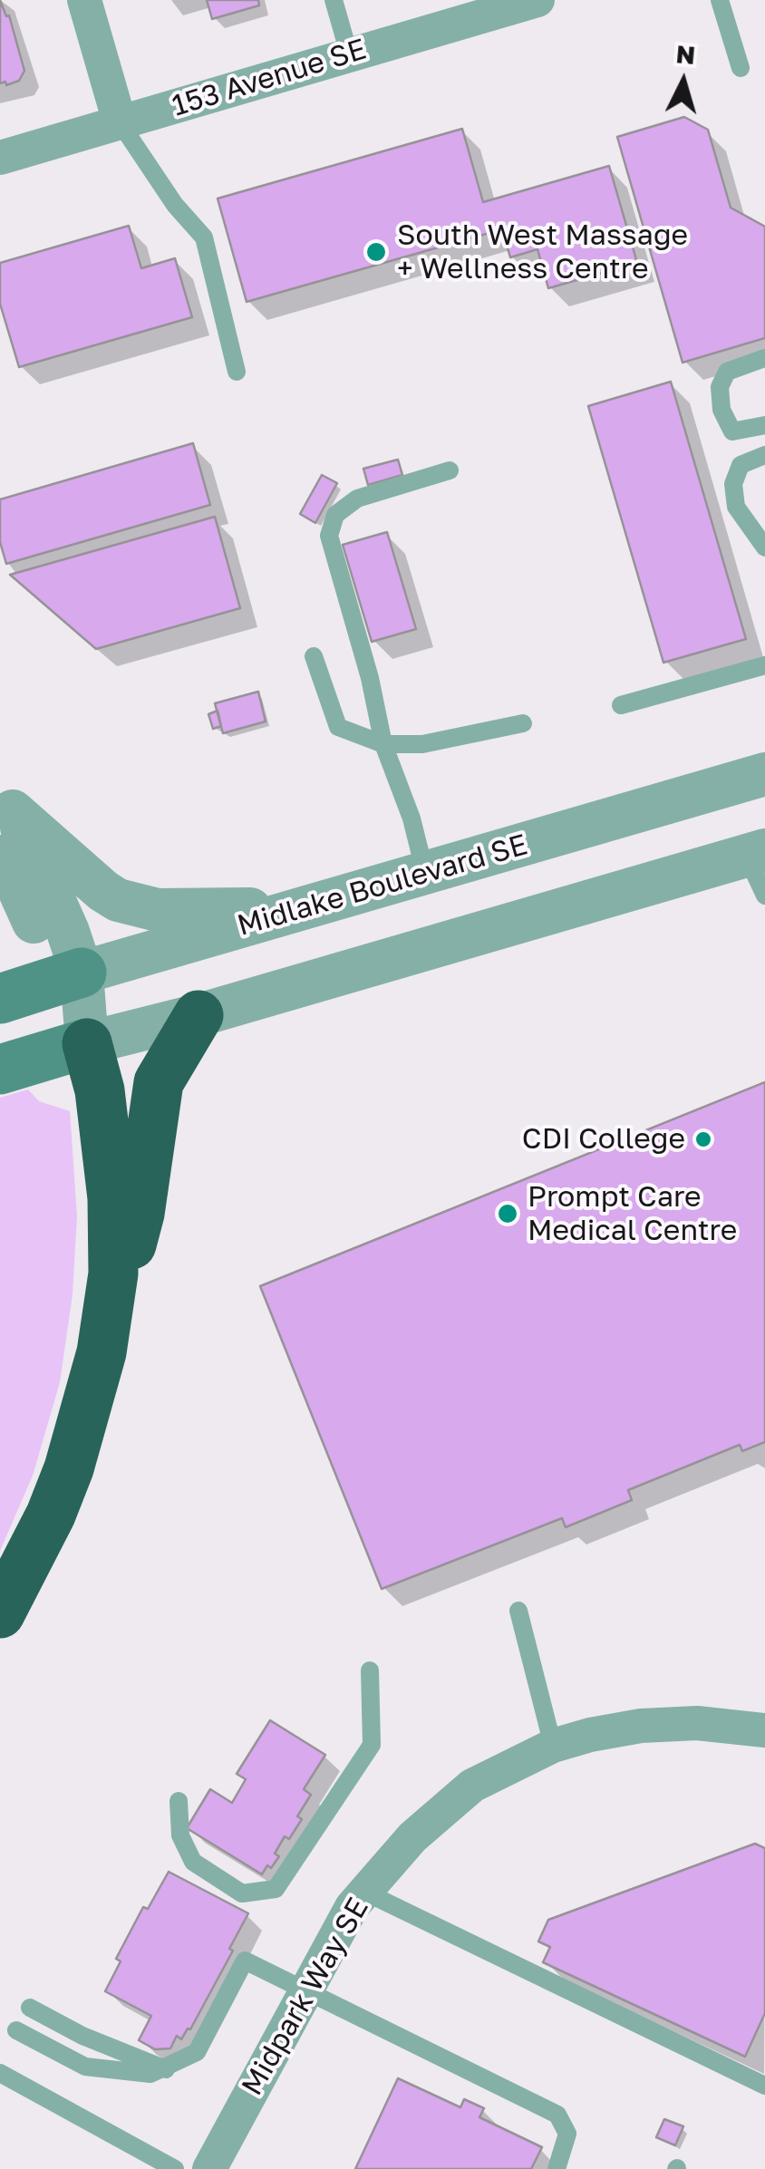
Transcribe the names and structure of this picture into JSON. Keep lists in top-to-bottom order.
{
  "streets": {
    "main road": ["Midlake Boulevard SE"],
    "street": ["153 Avenue SE", "Midpark Way SE"]
  },
  "places": ["South West Massage + Wellness Centre", "CDI College", "Prompt Care Medical Centre"],
  "north": "top"
}
